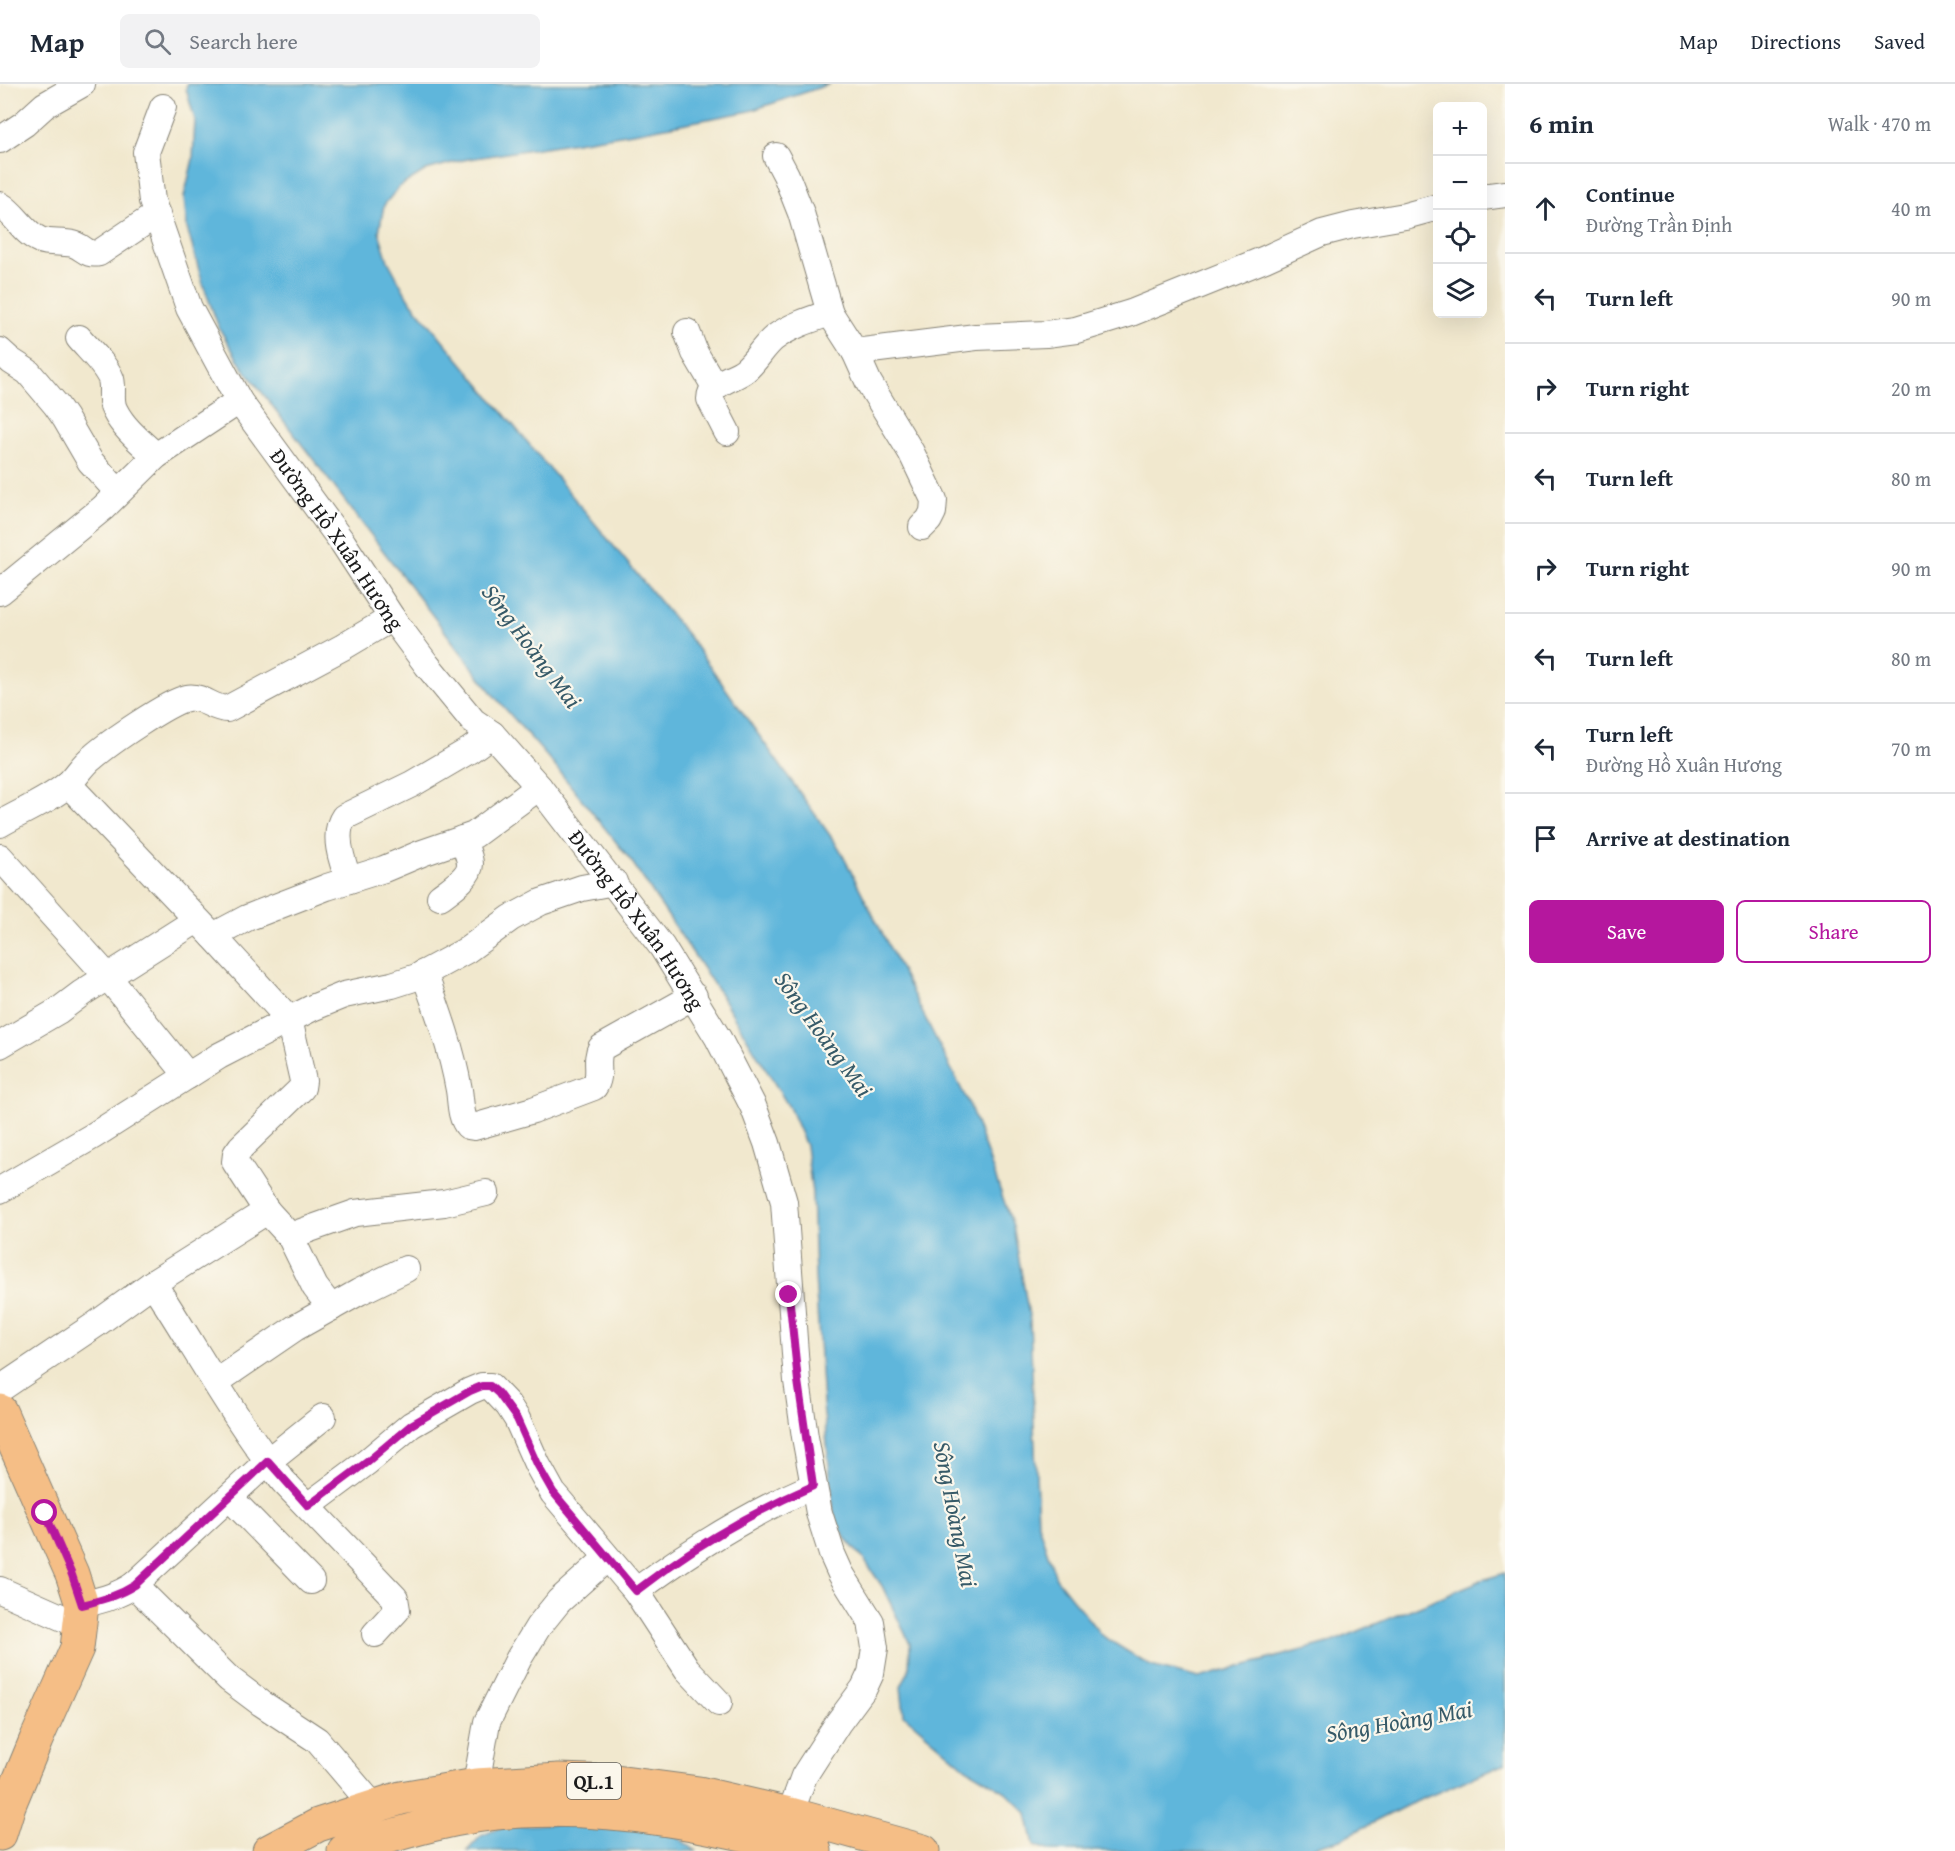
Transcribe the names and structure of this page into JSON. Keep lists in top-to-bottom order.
{
  "streets": {
    "main road": ["QL.1"],
    "street": ["Đường Hồ Xuân Hương"]
  },
  "crossings": [
    ["Đường Hồ Xuân Hương", "QL.1"]
  ],
  "water": ["Sông Hoàng Mai"],
  "page": {
    "header": "Map",
    "search": "Search here",
    "nav": ["Map", "Directions", "Saved"],
    "heading": ["6 min", "Walk · 470 m"],
    "map_buttons": ["+", "−"],
    "list": [
      ["Continue", "Đường Trần Định", "40 m"],
      ["Turn left", "90 m"],
      ["Turn right", "20 m"],
      ["Turn left", "80 m"],
      ["Turn right", "90 m"],
      ["Turn left", "80 m"],
      ["Turn left", "Đường Hồ Xuân Hương", "70 m"],
      "Arrive at destination"
    ],
    "buttons": ["Save", "Share"]
  }
}
